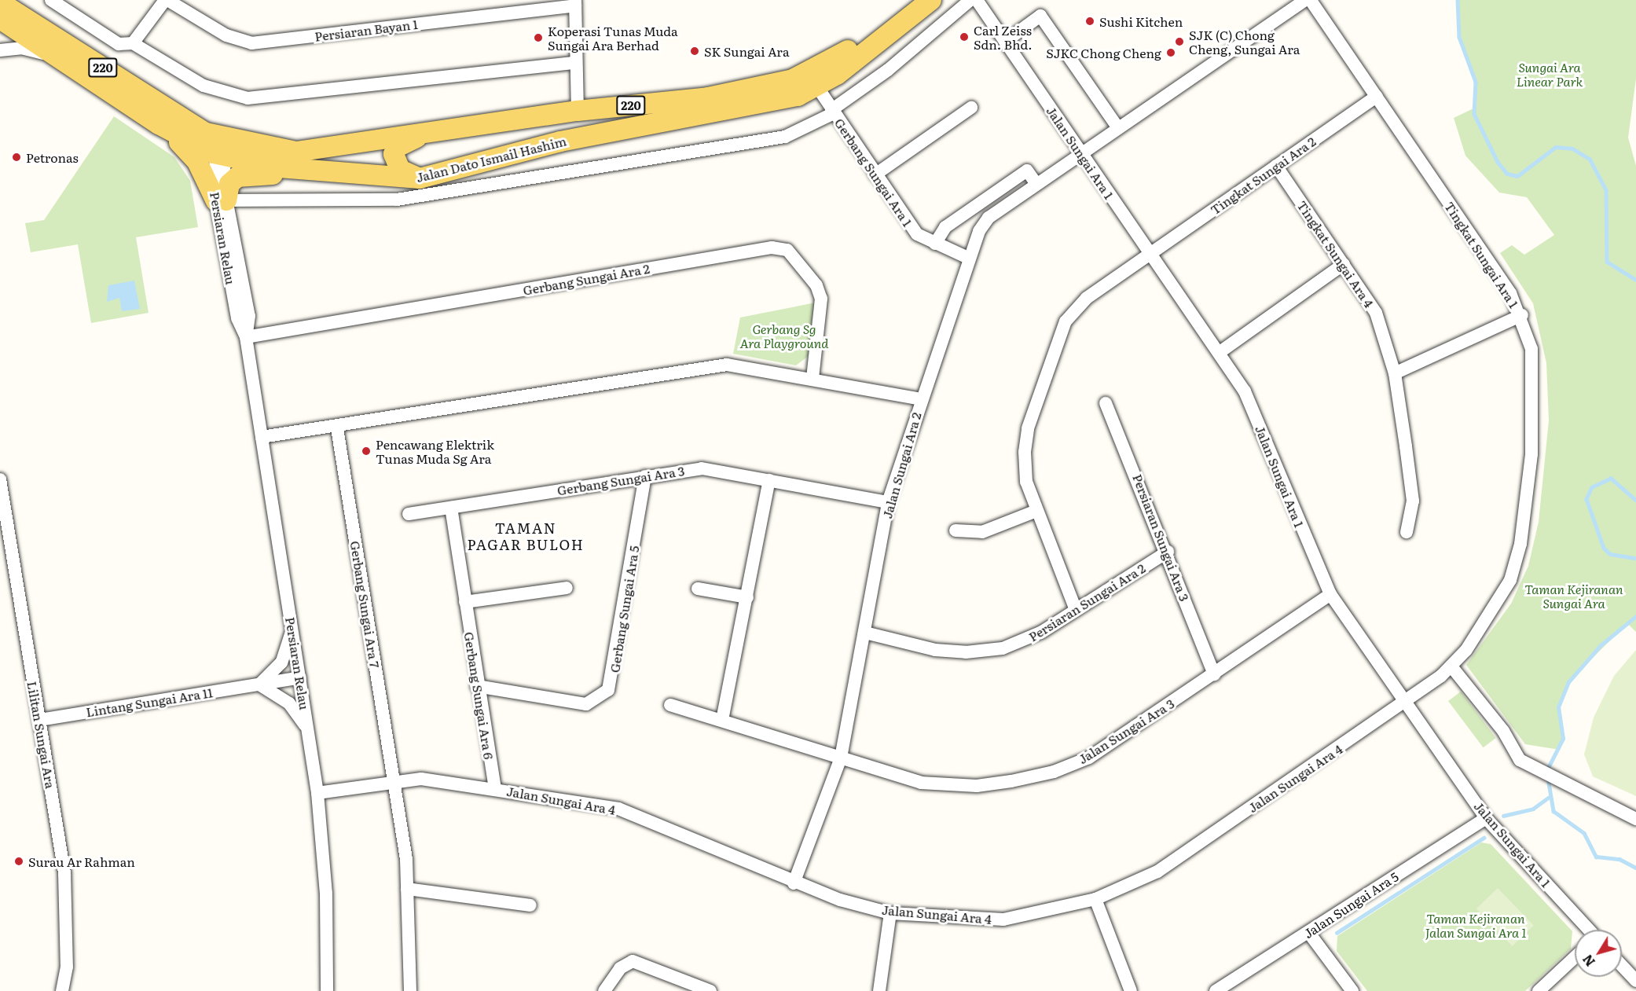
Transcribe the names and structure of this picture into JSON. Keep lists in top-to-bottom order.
{
  "streets": {
    "main road": ["220", "Jalan Dato Ismail Hashim"],
    "street": [
      "Persiaran Bayan 1",
      "Jalan Sungai Ara 1",
      "Gerbang Sungai Ara 1",
      "Tingkat Sungai Ara 2",
      "Persiaran Relau",
      "Tingkat Sungai Ara 4",
      "Tingkat Sungai Ara 1",
      "Gerbang Sungai Ara 2",
      "Jalan Sungai Ara 2",
      "Gerbang Sungai Ara 3",
      "Persiaran Sungai Ara 3",
      "Persiaran Sungai Ara 2",
      "Gerbang Sungai Ara 7",
      "Gerbang Sungai Ara 5",
      "Gerbang Sungai Ara 6",
      "Lintang Sungai Ara 11",
      "Jalan Sungai Ara 3",
      "Lilitan Sungai Ara",
      "Jalan Sungai Ara 4",
      "Jalan Sungai Ara 5"
    ]
  },
  "crossings": [
    ["Persiaran Bayan 1", "Jalan Dato Ismail Hashim"],
    ["Jalan Sungai Ara 1", "Tingkat Sungai Ara 2"],
    ["Jalan Sungai Ara 1", "Tingkat Sungai Ara 1"],
    ["Jalan Sungai Ara 1", "Jalan Sungai Ara 2"],
    ["Jalan Sungai Ara 1", "Jalan Sungai Ara 3"],
    ["Jalan Sungai Ara 1", "Jalan Sungai Ara 4"],
    ["Jalan Sungai Ara 1", "Jalan Sungai Ara 5"],
    ["Jalan Dato Ismail Hashim", "Gerbang Sungai Ara 1"],
    ["Jalan Dato Ismail Hashim", "Persiaran Relau"],
    ["Gerbang Sungai Ara 1", "Jalan Sungai Ara 2"],
    ["Tingkat Sungai Ara 2", "Tingkat Sungai Ara 4"],
    ["Tingkat Sungai Ara 2", "Tingkat Sungai Ara 1"],
    ["Tingkat Sungai Ara 2", "Persiaran Sungai Ara 2"],
    ["Persiaran Relau", "Gerbang Sungai Ara 2"],
    ["Persiaran Relau", "Lintang Sungai Ara 11"],
    ["Persiaran Relau", "Jalan Sungai Ara 4"],
    ["Tingkat Sungai Ara 1", "Jalan Sungai Ara 4"],
    ["Jalan Sungai Ara 2", "Gerbang Sungai Ara 3"],
    ["Jalan Sungai Ara 2", "Persiaran Sungai Ara 2"],
    ["Jalan Sungai Ara 2", "Jalan Sungai Ara 3"],
    ["Jalan Sungai Ara 2", "Jalan Sungai Ara 4"],
    ["Gerbang Sungai Ara 3", "Gerbang Sungai Ara 5"],
    ["Gerbang Sungai Ara 3", "Gerbang Sungai Ara 6"],
    ["Persiaran Sungai Ara 3", "Persiaran Sungai Ara 2"],
    ["Persiaran Sungai Ara 3", "Jalan Sungai Ara 3"],
    ["Gerbang Sungai Ara 7", "Jalan Sungai Ara 4"],
    ["Gerbang Sungai Ara 5", "Gerbang Sungai Ara 6"],
    ["Gerbang Sungai Ara 6", "Jalan Sungai Ara 4"],
    ["Lintang Sungai Ara 11", "Lilitan Sungai Ara"]
  ],
  "districts": ["TAMAN PAGAR BULOH"],
  "parks": [
    "Sungai Ara Linear Park",
    "Gerbang Sg Ara Playground",
    "Taman Kejiranan Sungai Ara",
    "Taman Kejiranan Jalan Sungai Ara 1"
  ],
  "places": [
    "Sushi Kitchen",
    "Carl Zeiss Sdn. Bhd.",
    "Koperasi Tunas Muda Sungai Ara Berhad",
    "SJK (C) Chong Cheng, Sungai Ara",
    "SK Sungai Ara",
    "SJKC Chong Cheng",
    "Petronas",
    "Pencawang Elektrik Tunas Muda Sg Ara",
    "Surau Ar Rahman"
  ],
  "north": "bottom left"
}
